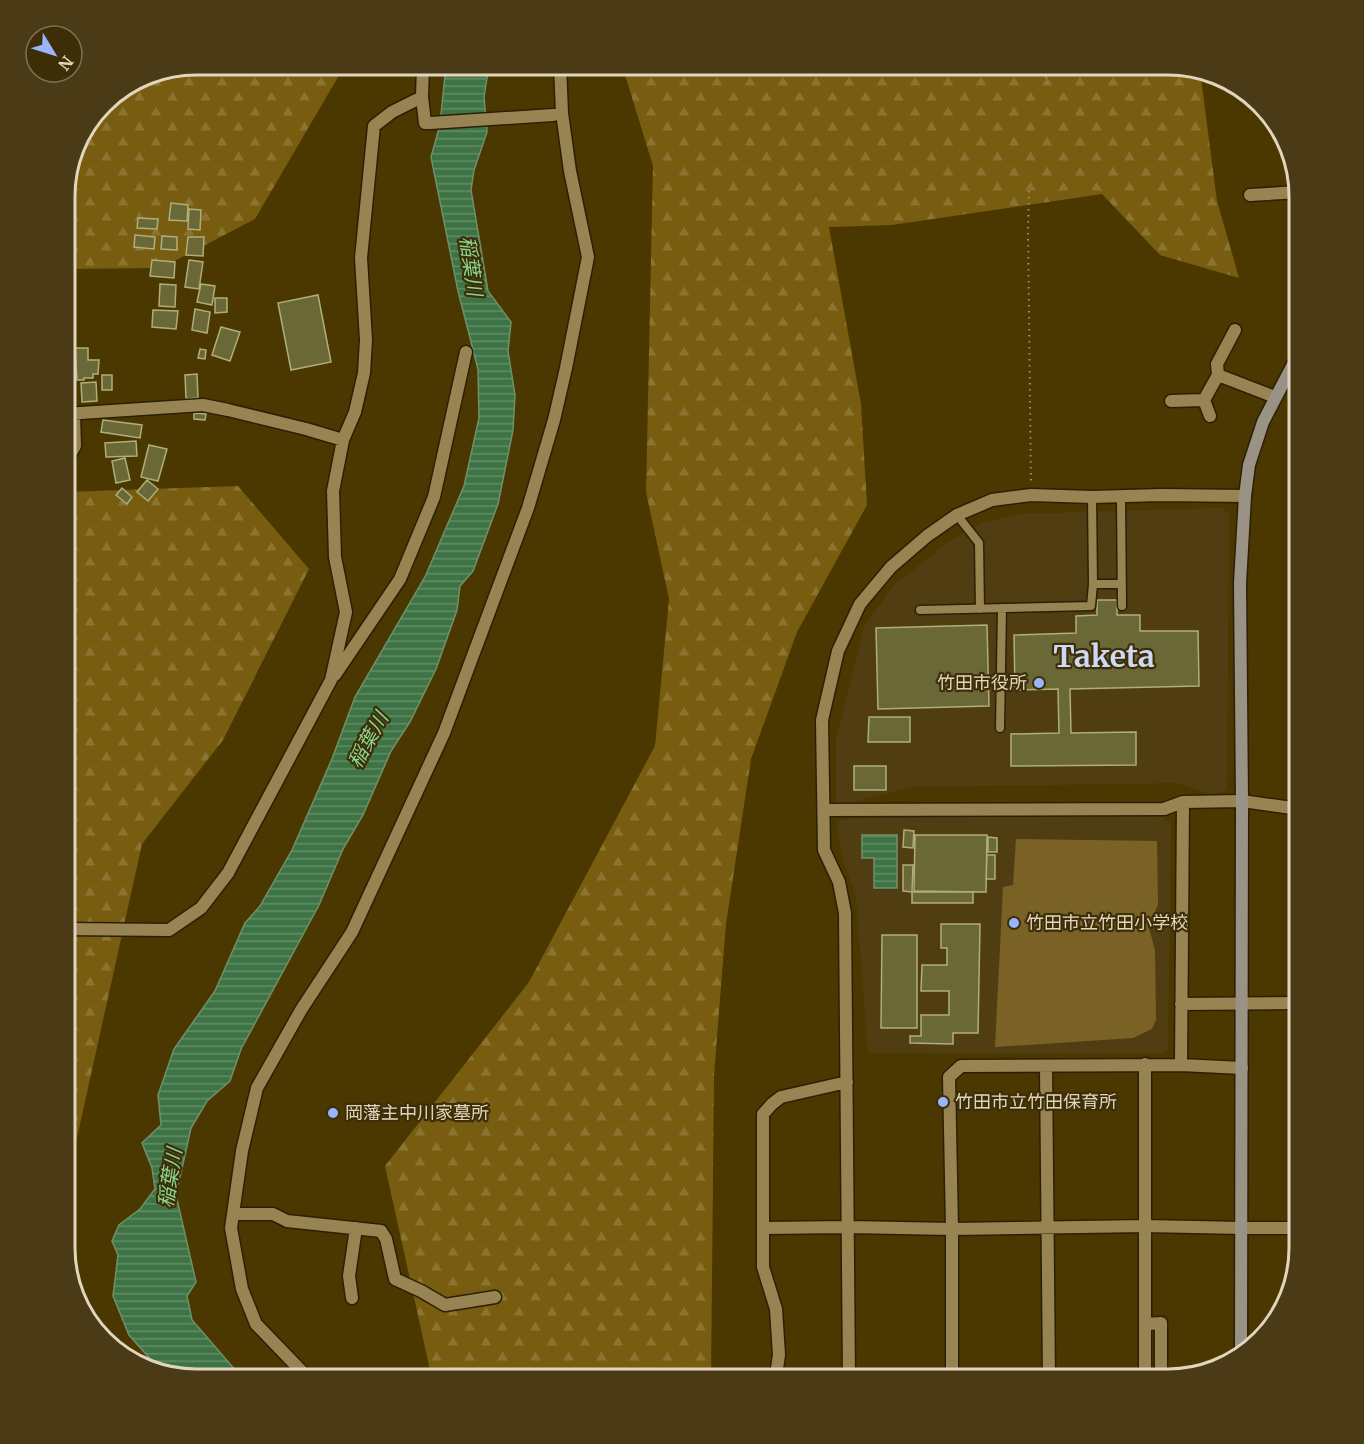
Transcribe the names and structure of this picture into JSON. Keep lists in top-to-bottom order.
{
  "districts": ["Taketa"],
  "water": ["稲葉川"],
  "places": [
    "竹田市役所",
    "竹田市立竹田小学校",
    "竹田市立竹田保育所",
    "岡藩主中川家墓所"
  ],
  "north": "bottom right"
}
